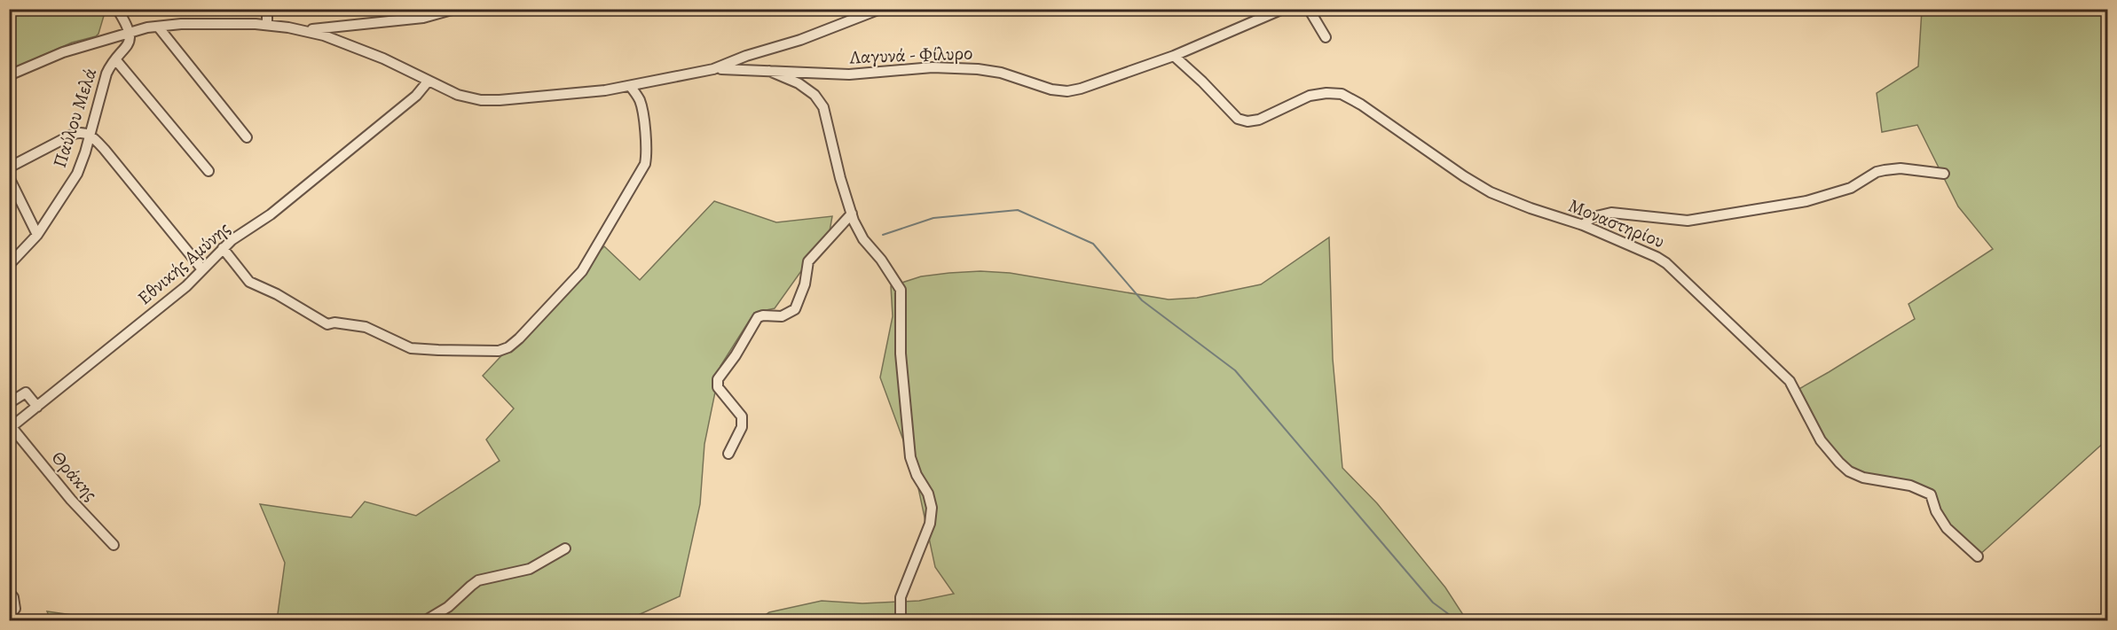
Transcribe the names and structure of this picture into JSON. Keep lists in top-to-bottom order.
{
  "streets": {
    "street": [
      "Λαγυνά - Φίλυρο",
      "Παύλου Μελά",
      "Μοναστηρίου",
      "Εθνικής Αμύνης",
      "Θράκης"
    ]
  },
  "crossings": [
    ["Λαγυνά - Φίλυρο", "Μοναστηρίου"],
    ["Εθνικής Αμύνης", "Θράκης"]
  ]
}
